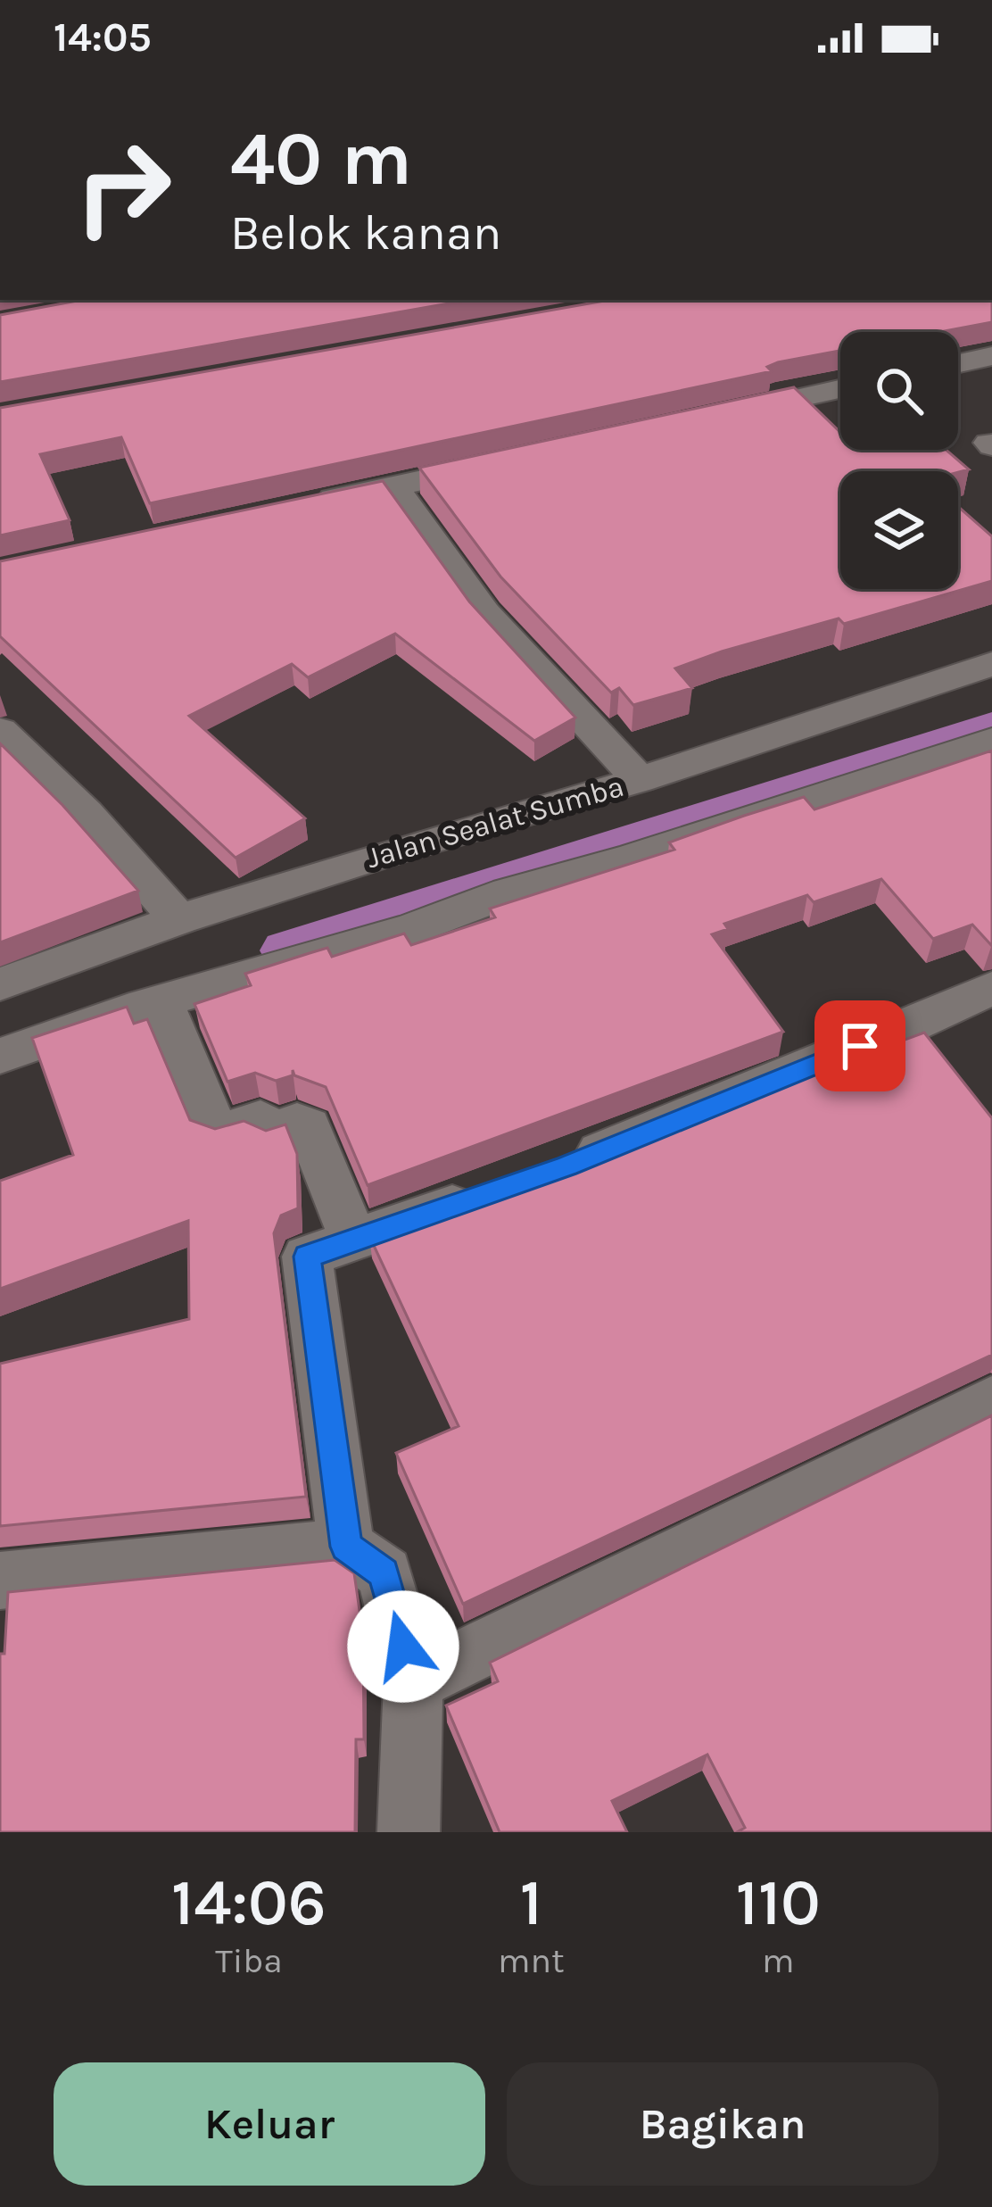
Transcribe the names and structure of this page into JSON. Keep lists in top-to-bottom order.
{
  "streets": {
    "street": ["Jalan Sealat Sumba"]
  },
  "page": {
    "status": "14:05",
    "turn": ["40 m", "Belok kanan"],
    "eta": [
      "14:06",
      "Tiba",
      "1",
      "mnt",
      "110",
      "m"
    ],
    "buttons": ["Keluar", "Bagikan"]
  }
}
